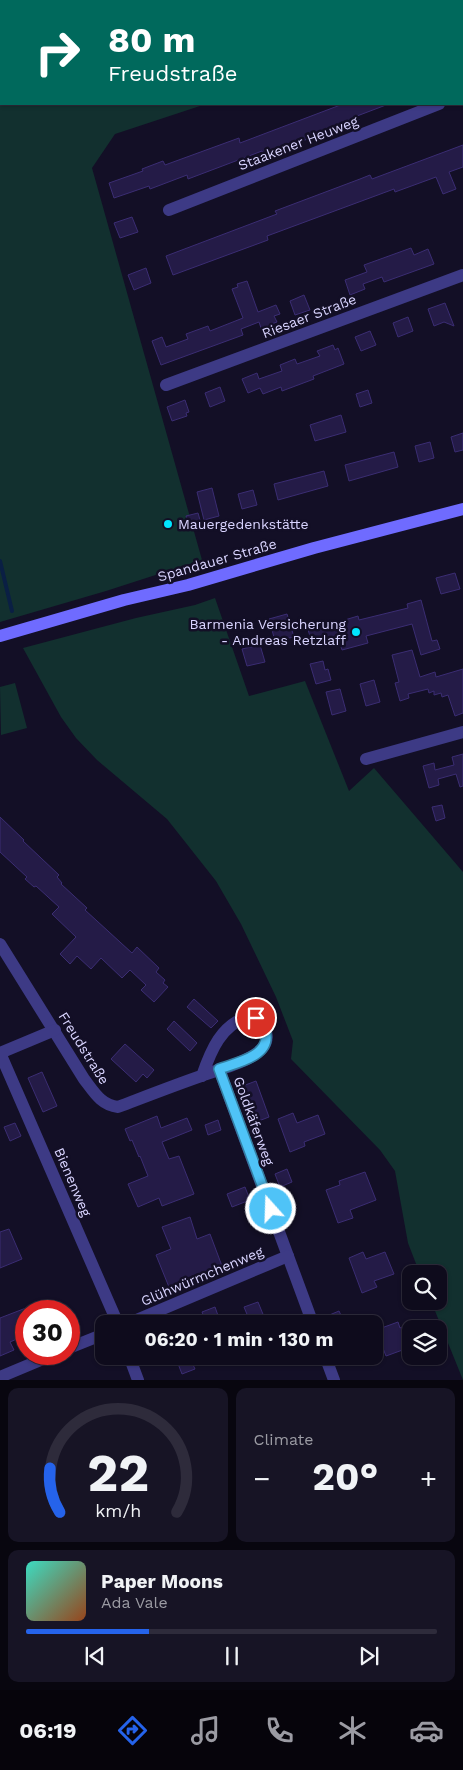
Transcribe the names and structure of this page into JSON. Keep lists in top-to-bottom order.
{
  "streets": {
    "main road": ["Spandauer Straße"],
    "street": [
      "Staakener Heuweg",
      "Riesaer Straße",
      "Freudstraße",
      "Goldkäferweg",
      "Bienenweg",
      "Glühwürmchenweg"
    ]
  },
  "crossings": [
    ["Freudstraße", "Goldkäferweg"],
    ["Goldkäferweg", "Glühwürmchenweg"]
  ],
  "places": ["Mauergedenkstätte", "Barmenia Versicherung - Andreas Retzlaff"],
  "page": {
    "turn": ["80 m", "Freudstraße"],
    "limit": "30",
    "trip": "06:20 · 1 min · 130 m",
    "tile": "Climate",
    "heat": ["−", "20°", "+"],
    "song": ["Paper Moons", "Ada Vale"],
    "tabs": "06:19",
    "gauge": ["22", "km/h"]
  }
}
